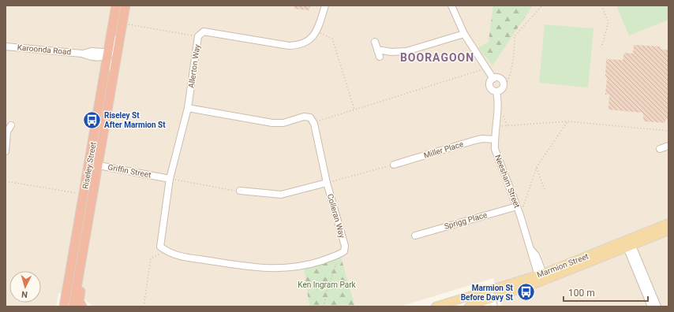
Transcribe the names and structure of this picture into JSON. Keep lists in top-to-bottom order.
{
  "streets": {
    "highway": ["Riseley Street"],
    "main road": ["Marmion Street"],
    "street": [
      "Karoonda Road",
      "Allerton Way",
      "Miller Place",
      "Griffin Street",
      "Neesham Street",
      "Colleran Way",
      "Sprigg Place"
    ]
  },
  "crossings": [
    ["Karoonda Road", "Riseley Street"],
    ["Allerton Way", "Griffin Street"],
    ["Miller Place", "Neesham Street"],
    ["Riseley Street", "Griffin Street"],
    ["Neesham Street", "Sprigg Place"],
    ["Neesham Street", "Marmion Street"]
  ],
  "districts": ["BOORAGOON"],
  "parks": ["Ken Ingram Park"],
  "places": {
    "bus stop": ["Riseley St After Marmion St", "Marmion St Before Davy St"]
  },
  "scale_bar": "100 m",
  "north": "bottom"
}
